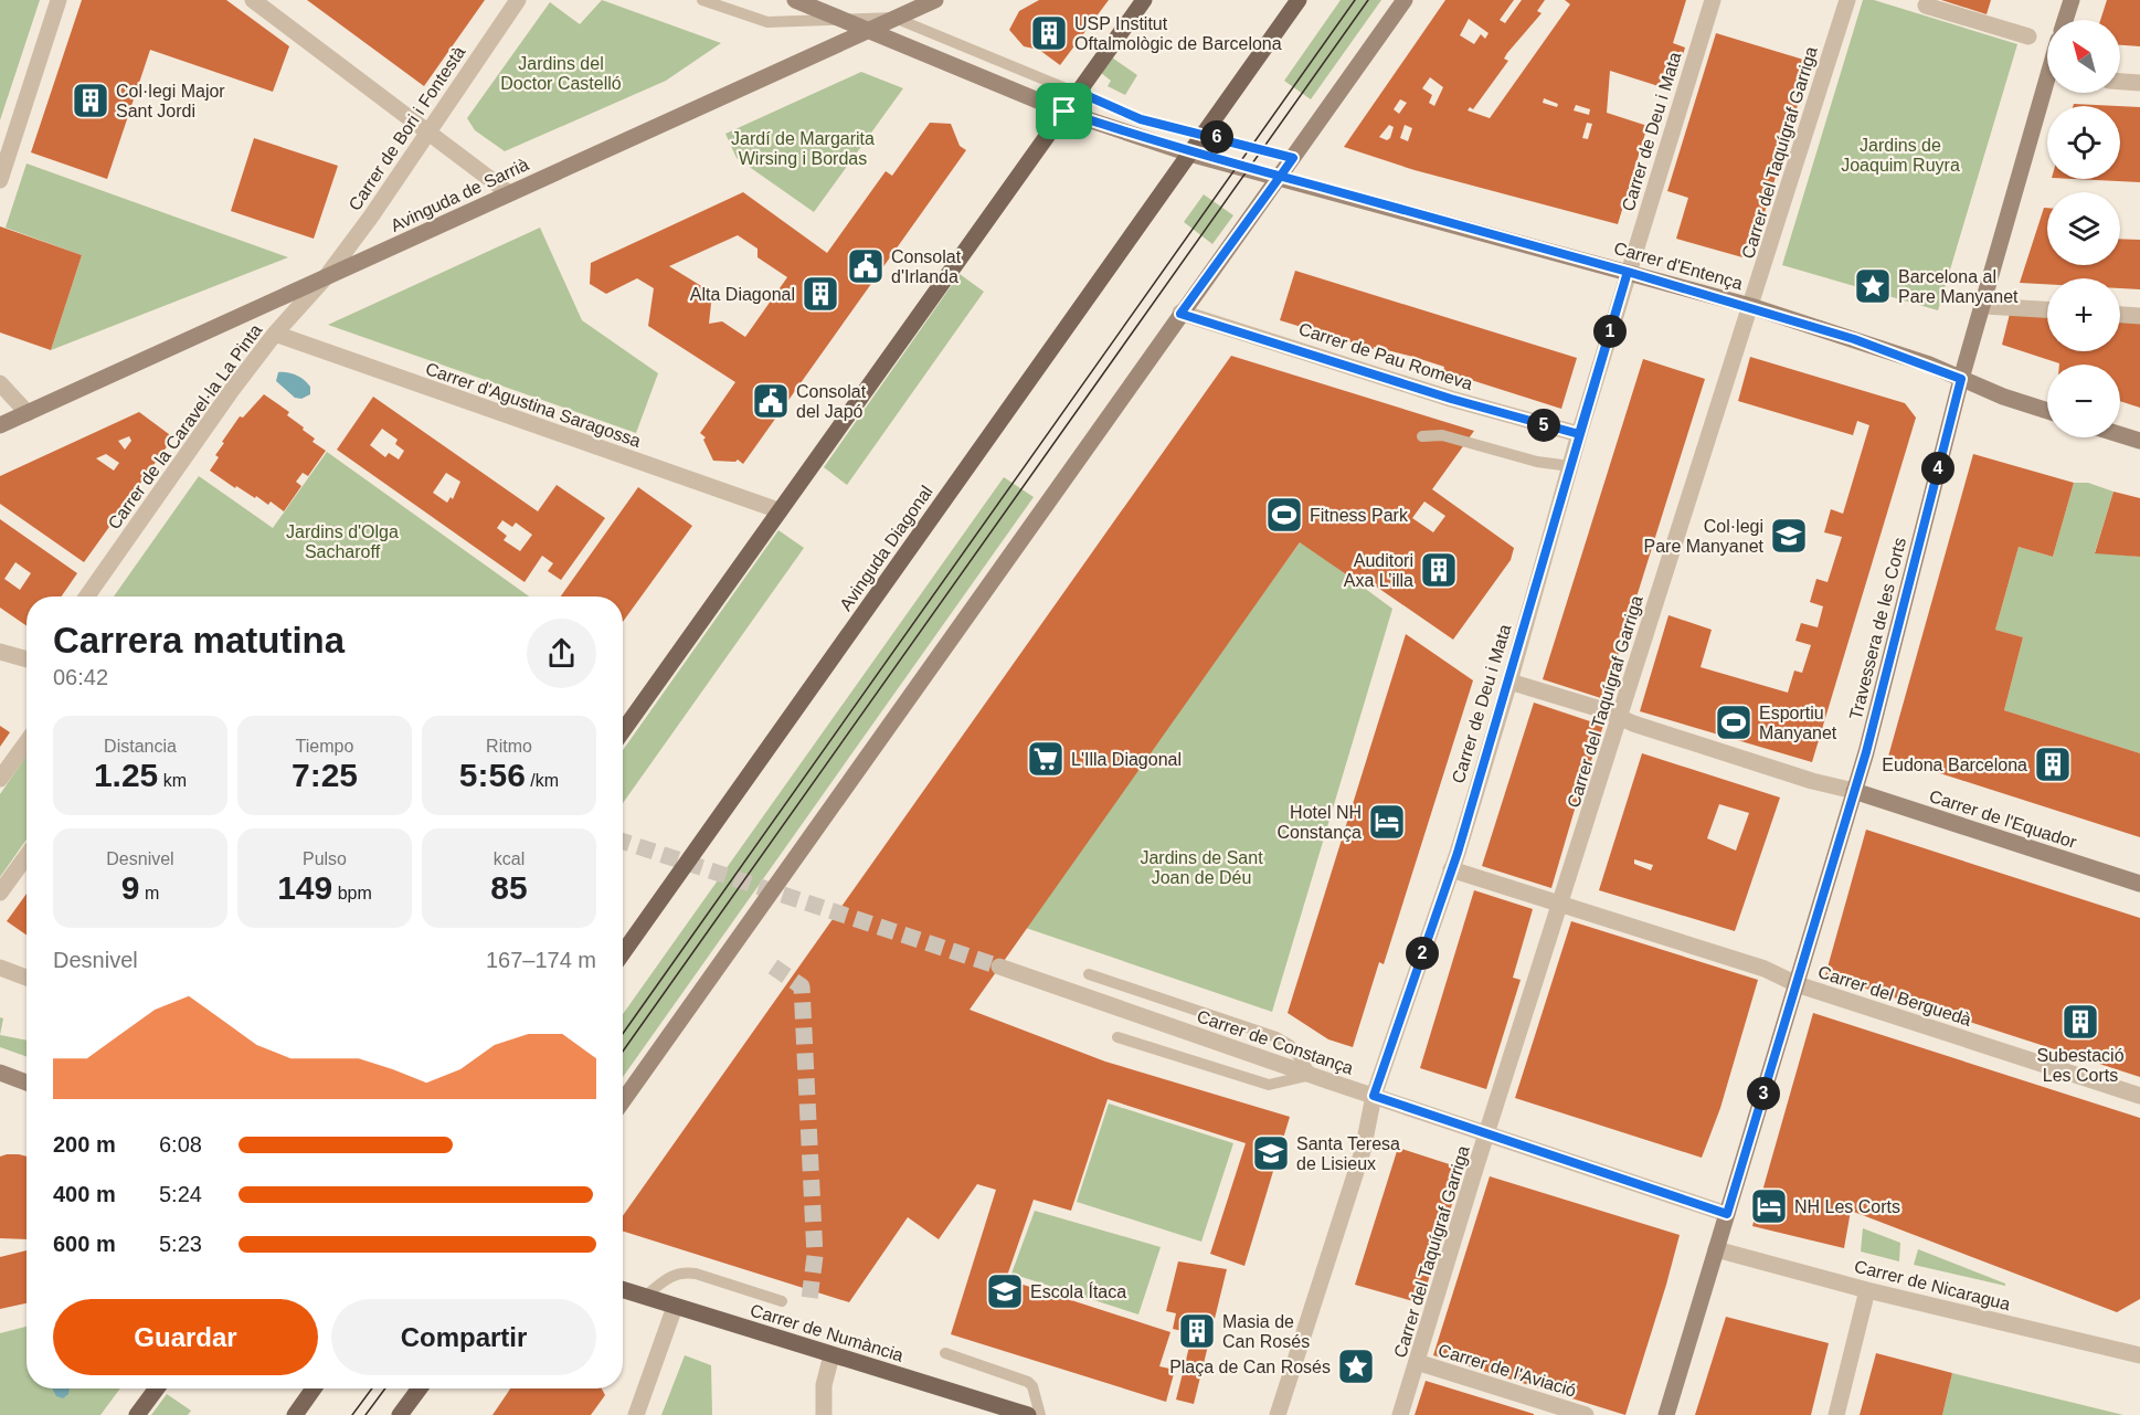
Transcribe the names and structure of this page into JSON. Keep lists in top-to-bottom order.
{
  "streets": {
    "main road": [
      "Avinguda de Sarrià",
      "Carrer d'Entença",
      "Avinguda Diagonal",
      "Travessera de les Corts",
      "Carrer de l'Equador",
      "Carrer de Numància"
    ],
    "street": [
      "Carrer de Bori i Fontestà",
      "Carrer de Deu i Mata",
      "Carrer del Taquígraf Garriga",
      "Carrer de Pau Romeva",
      "Carrer d'Agustina Saragossa",
      "Carrer de la Caravel·la La Pinta",
      "Carrer del Berguedà",
      "Carrer de Constança",
      "Carrer de Nicaragua",
      "Carrer de l'Aviació"
    ]
  },
  "crossings": [
    ["Carrer de Bori i Fontestà", "Avinguda de Sarrià"],
    ["Carrer de Bori i Fontestà", "Carrer de la Caravel·la La Pinta"],
    ["Carrer de Deu i Mata", "Carrer d'Entença"],
    ["Carrer de Deu i Mata", "Carrer de Pau Romeva"],
    ["Carrer de Deu i Mata", "Carrer del Berguedà"],
    ["Carrer de Deu i Mata", "Carrer de Constança"],
    ["Carrer del Taquígraf Garriga", "Carrer d'Entença"],
    ["Carrer del Taquígraf Garriga", "Carrer del Berguedà"],
    ["Carrer del Taquígraf Garriga", "Carrer de Constança"],
    ["Carrer del Taquígraf Garriga", "Carrer de l'Aviació"],
    ["Avinguda de Sarrià", "Carrer de la Caravel·la La Pinta"],
    ["Carrer d'Entença", "Travessera de les Corts"],
    ["Carrer d'Agustina Saragossa", "Carrer de la Caravel·la La Pinta"],
    ["Travessera de les Corts", "Carrer de l'Equador"],
    ["Travessera de les Corts", "Carrer del Berguedà"],
    ["Travessera de les Corts", "Carrer de Constança"],
    ["Travessera de les Corts", "Carrer de Nicaragua"]
  ],
  "parks": [
    "Jardins del Doctor Castelló",
    "Jardí de Margarita Wirsing i Bordas",
    "Jardins de Joaquim Ruyra",
    "Jardins d'Olga Sacharoff",
    "Jardins de Sant Joan de Déu"
  ],
  "places": {
    "building": [
      "USP Institut Oftalmològic de Barcelona",
      "Col·legi Major Sant Jordi",
      "Alta Diagonal",
      "Auditori Axa L’illa",
      "Eudona Barcelona",
      "Subestació Les Corts",
      "Masia de Can Rosés"
    ],
    "public building": ["Consolat d'Irlanda", "Consolat del Japó"],
    "place": ["Barcelona al Pare Manyanet", "Plaça de Can Rosés"],
    "sports": ["Fitness Park", "Esportiu Manyanet"],
    "school or university": ["Col·legi Pare Manyanet", "Santa Teresa de Lisieux", "Escola Ítaca"],
    "supermarket": ["L'Illa Diagonal"],
    "hotel": ["Hotel NH Constança", "NH Les Corts"]
  },
  "north": "top left",
  "page": {
    "map_buttons": ["+", "−"],
    "pins": [
      "6",
      "1",
      "5",
      "4",
      "2",
      "3"
    ],
    "heading": ["Carrera matutina", "06:42"],
    "stats": [
      ["Distancia", "1.25 km"],
      ["Tiempo", "7:25"],
      ["Ritmo", "5:56 /km"],
      ["Desnivel", "9 m"],
      ["Pulso", "149 bpm"],
      ["kcal", "85"]
    ],
    "chart": ["Desnivel", "167–174 m"],
    "list": [
      {
        "name": "200 m",
        "note": "6:08"
      },
      {
        "name": "400 m",
        "note": "5:24"
      },
      {
        "name": "600 m",
        "note": "5:23"
      }
    ],
    "buttons": ["Guardar", "Compartir"]
  }
}
